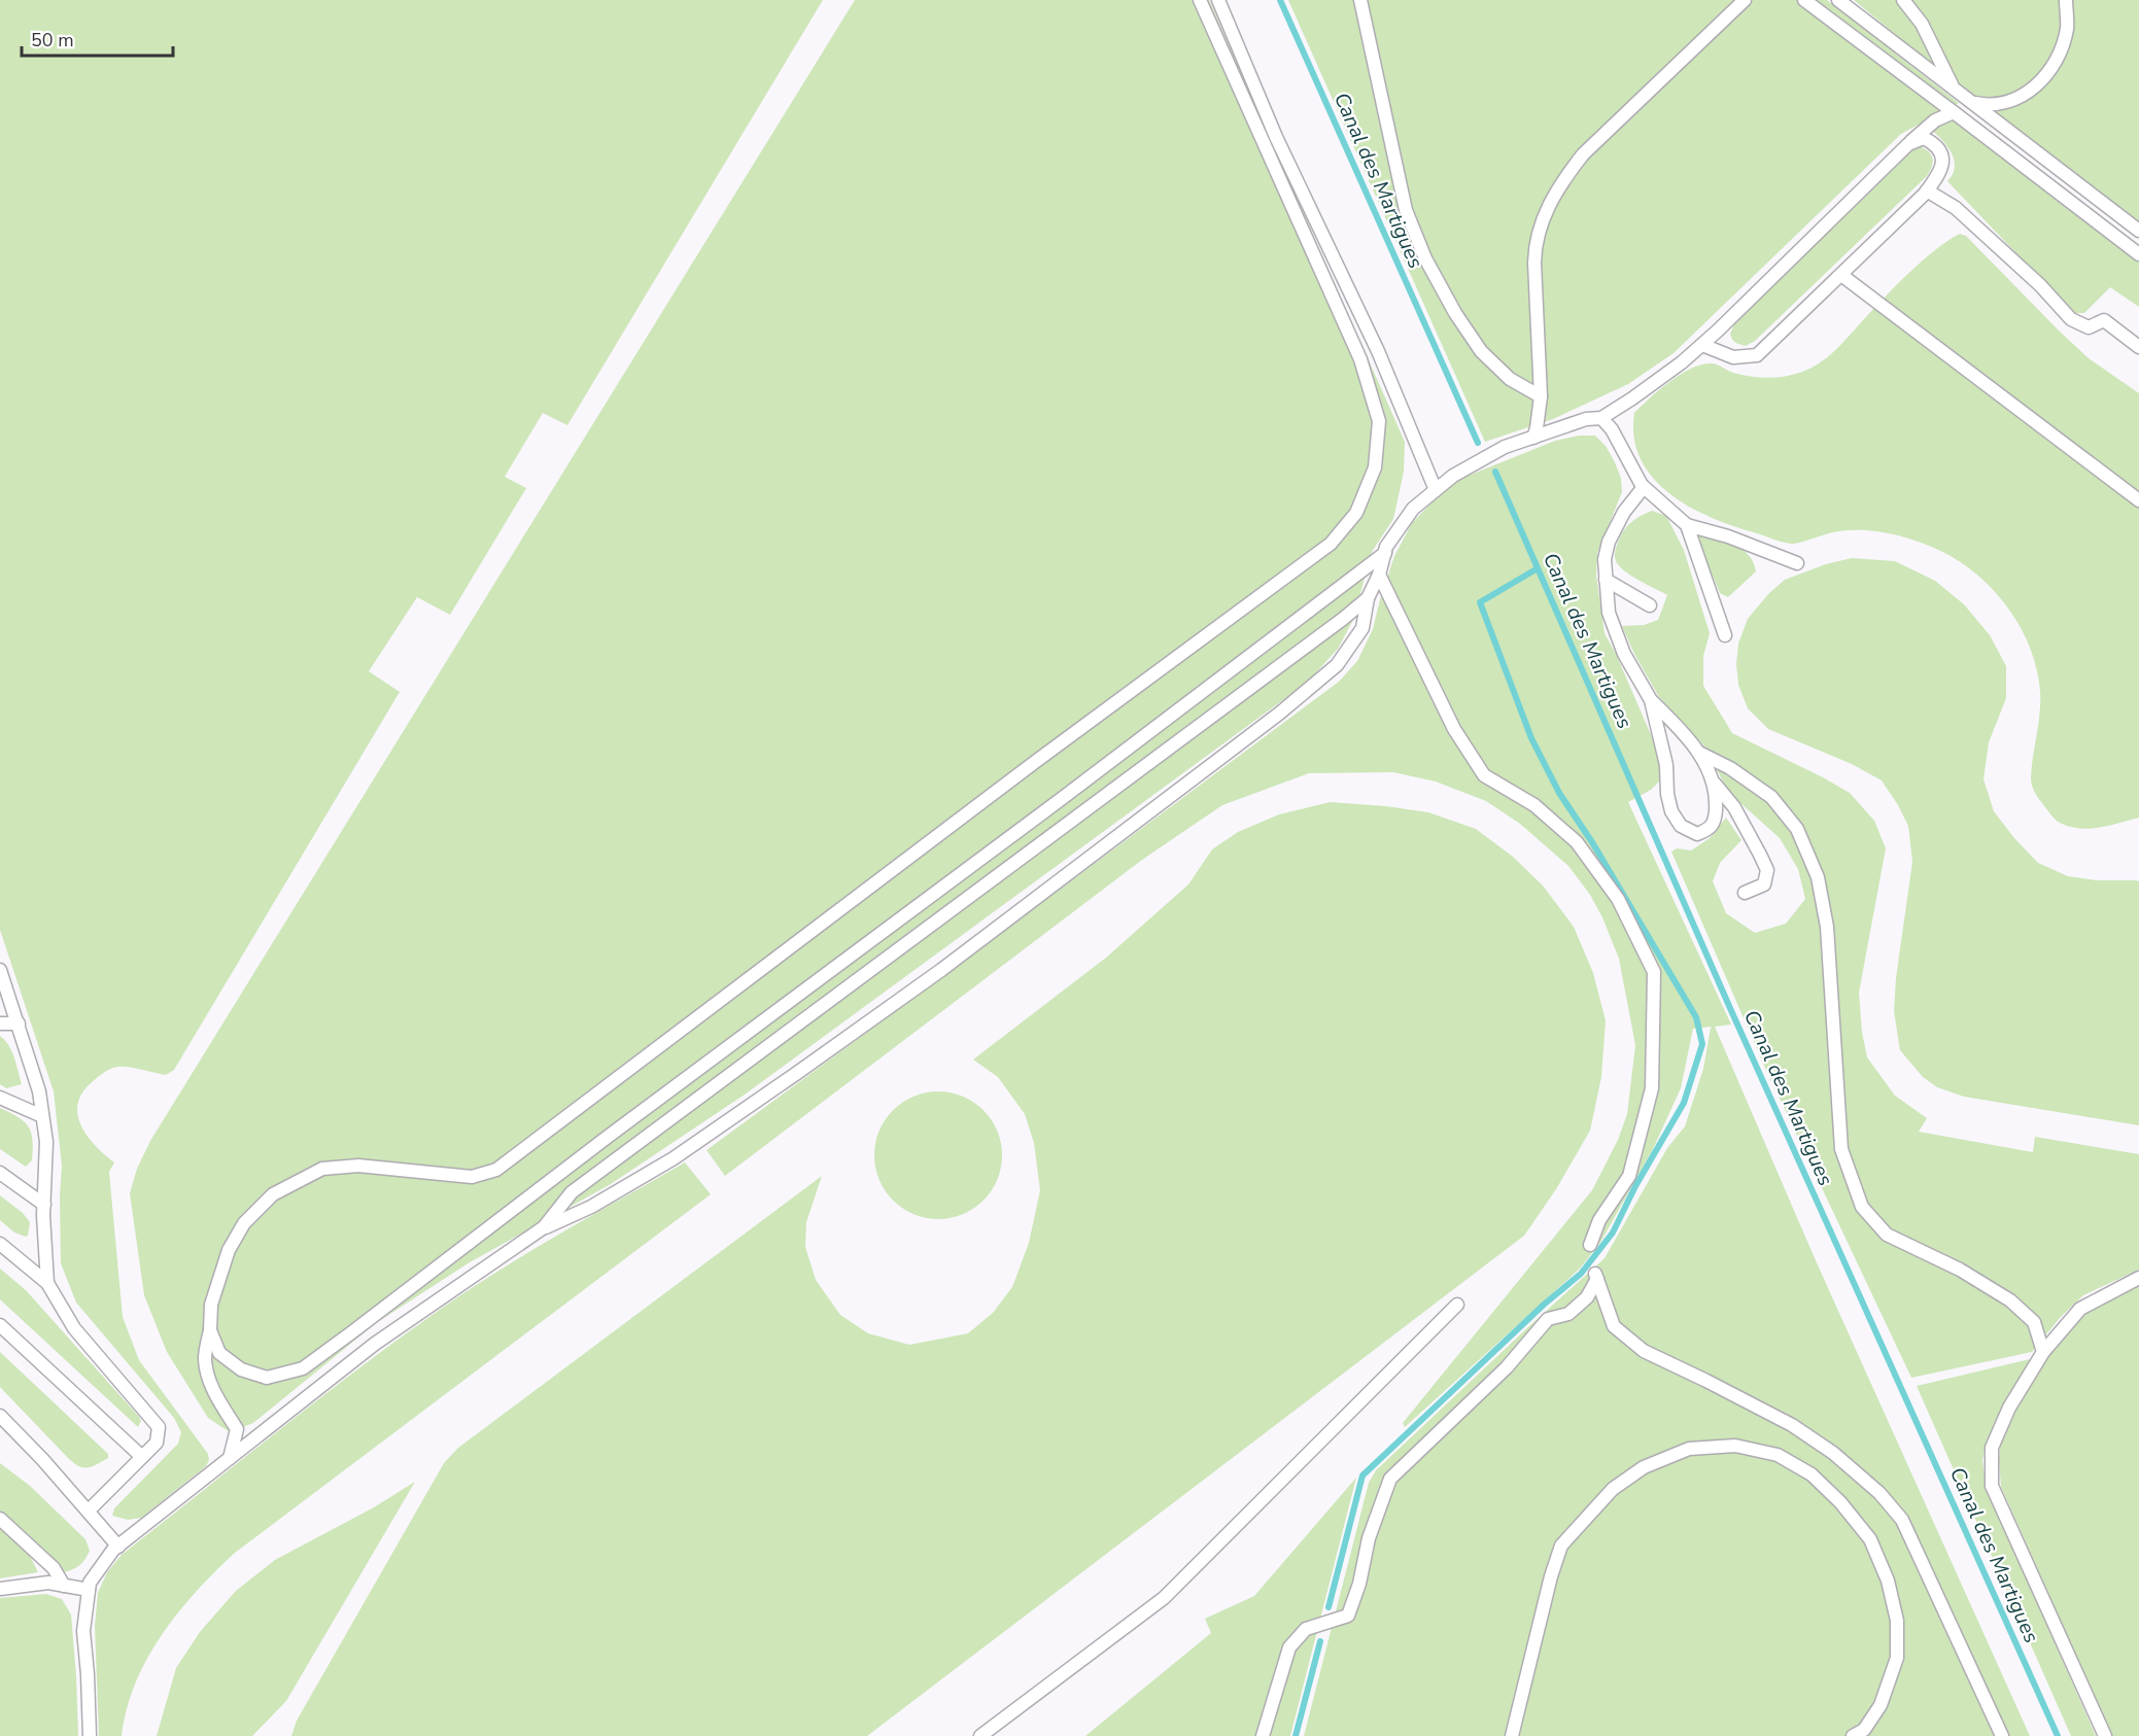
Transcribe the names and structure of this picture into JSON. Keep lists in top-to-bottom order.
{
  "water": ["Canal des Martigues"],
  "scale_bar": "50 m"
}
